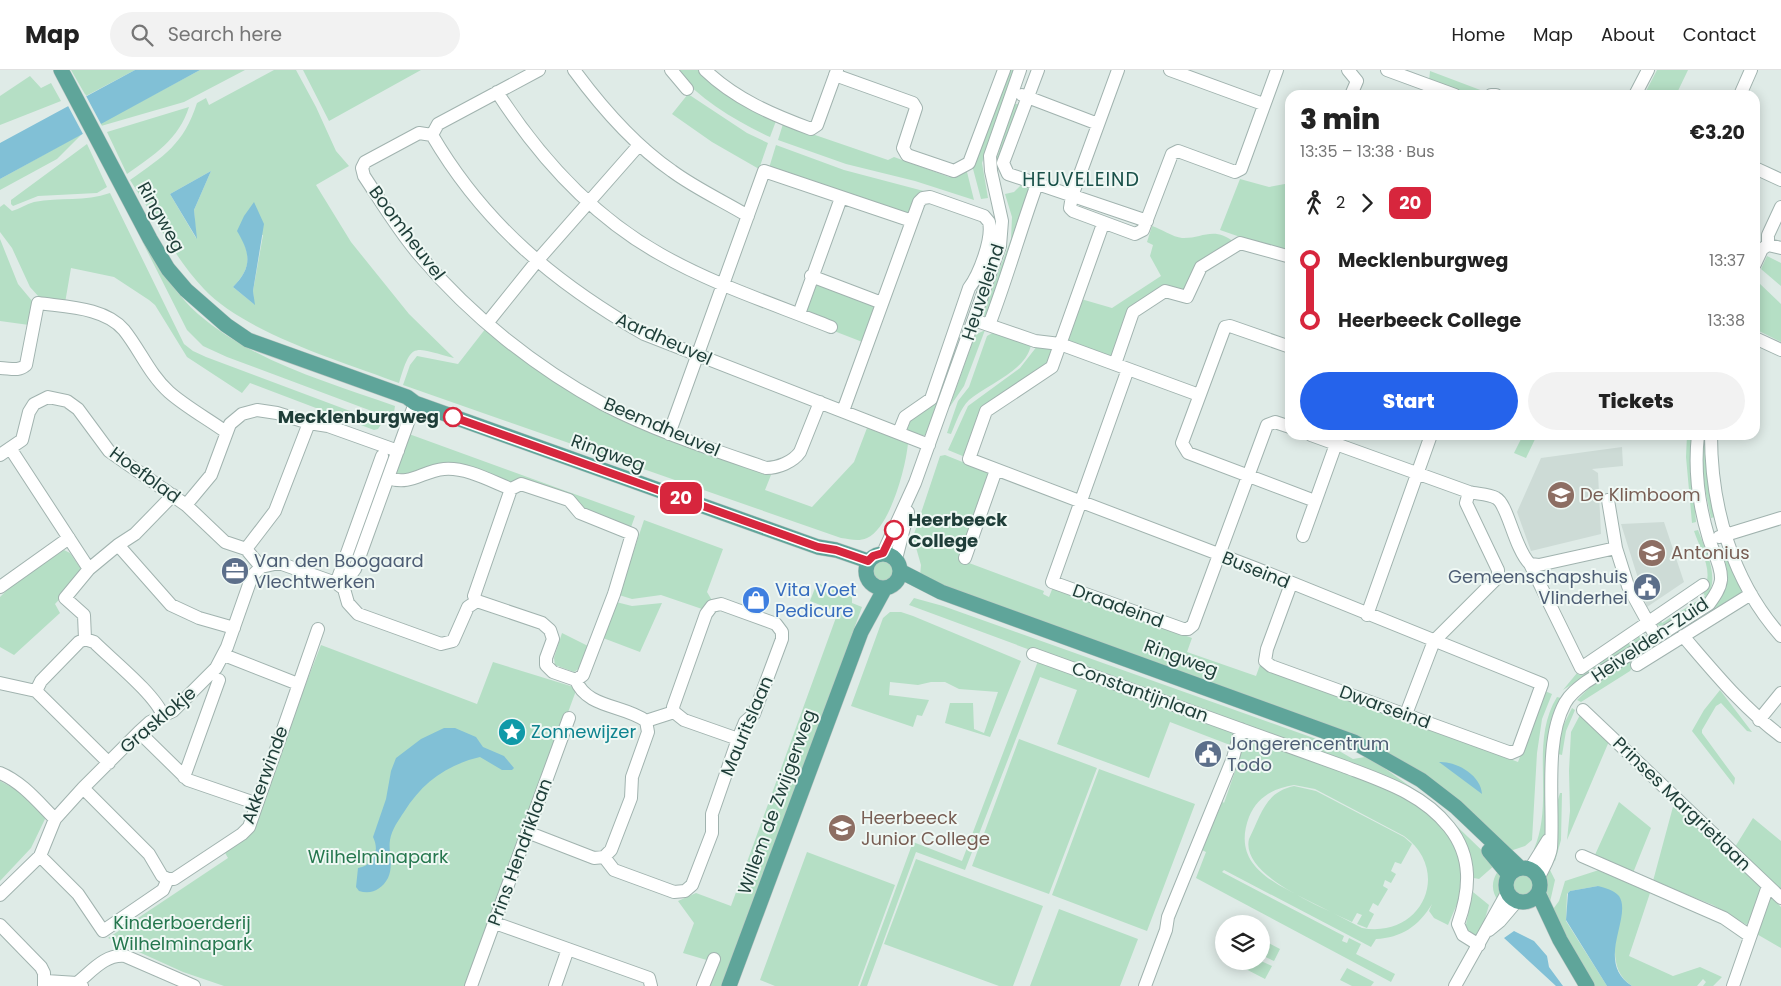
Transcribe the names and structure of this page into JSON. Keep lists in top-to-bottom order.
{
  "streets": {
    "main road": ["Ringweg", "Willem de Zwijgerweg"],
    "street": [
      "Boomheuvel",
      "Heuveleind",
      "Aardheuvel",
      "Beemdheuvel",
      "Hoefblad",
      "Buseind",
      "Draadeind",
      "Heivelden-Zuid",
      "Constantijnlaan",
      "Dwarseind",
      "Grasklokje",
      "Mauritslaan",
      "Akkerwinde",
      "Prinses Margrietlaan",
      "Prins Hendriklaan"
    ]
  },
  "crossings": [
    ["Ringweg", "Heuveleind"],
    ["Ringweg", "Heivelden-Zuid"],
    ["Ringweg", "Willem de Zwijgerweg"],
    ["Boomheuvel", "Aardheuvel"],
    ["Boomheuvel", "Beemdheuvel"],
    ["Heuveleind", "Aardheuvel"],
    ["Heuveleind", "Willem de Zwijgerweg"],
    ["Aardheuvel", "Beemdheuvel"],
    ["Hoefblad", "Grasklokje"],
    ["Buseind", "Draadeind"],
    ["Buseind", "Dwarseind"],
    ["Grasklokje", "Akkerwinde"]
  ],
  "districts": ["HEUVELEIND"],
  "parks": ["Wilhelminapark", "Kinderboerderij Wilhelminapark"],
  "places": {
    "other": ["Mecklenburgweg", "Heerbeeck College"],
    "school or university": ["De Klimboom", "Antonius", "Heerbeeck Junior College"],
    "office": ["Van den Boogaard Vlechtwerken"],
    "public building": ["Gemeenschapshuis Vlinderhei", "Jongerencentrum Todo"],
    "shop": ["Vita Voet Pedicure"],
    "place": ["Zonnewijzer"]
  },
  "lines": ["bus line 20"],
  "page": {
    "header": "Map",
    "search": "Search here",
    "nav": [
      "Home",
      "Map",
      "About",
      "Contact"
    ],
    "on_map": "20",
    "heading": ["3 min", "13:35 – 13:38 · Bus", "€3.20"],
    "legs": ["2", "20"],
    "list": [
      {
        "name": "Mecklenburgweg",
        "value": "13:37"
      },
      {
        "name": "Heerbeeck College",
        "value": "13:38"
      }
    ],
    "buttons": ["Start", "Tickets"]
  }
}
